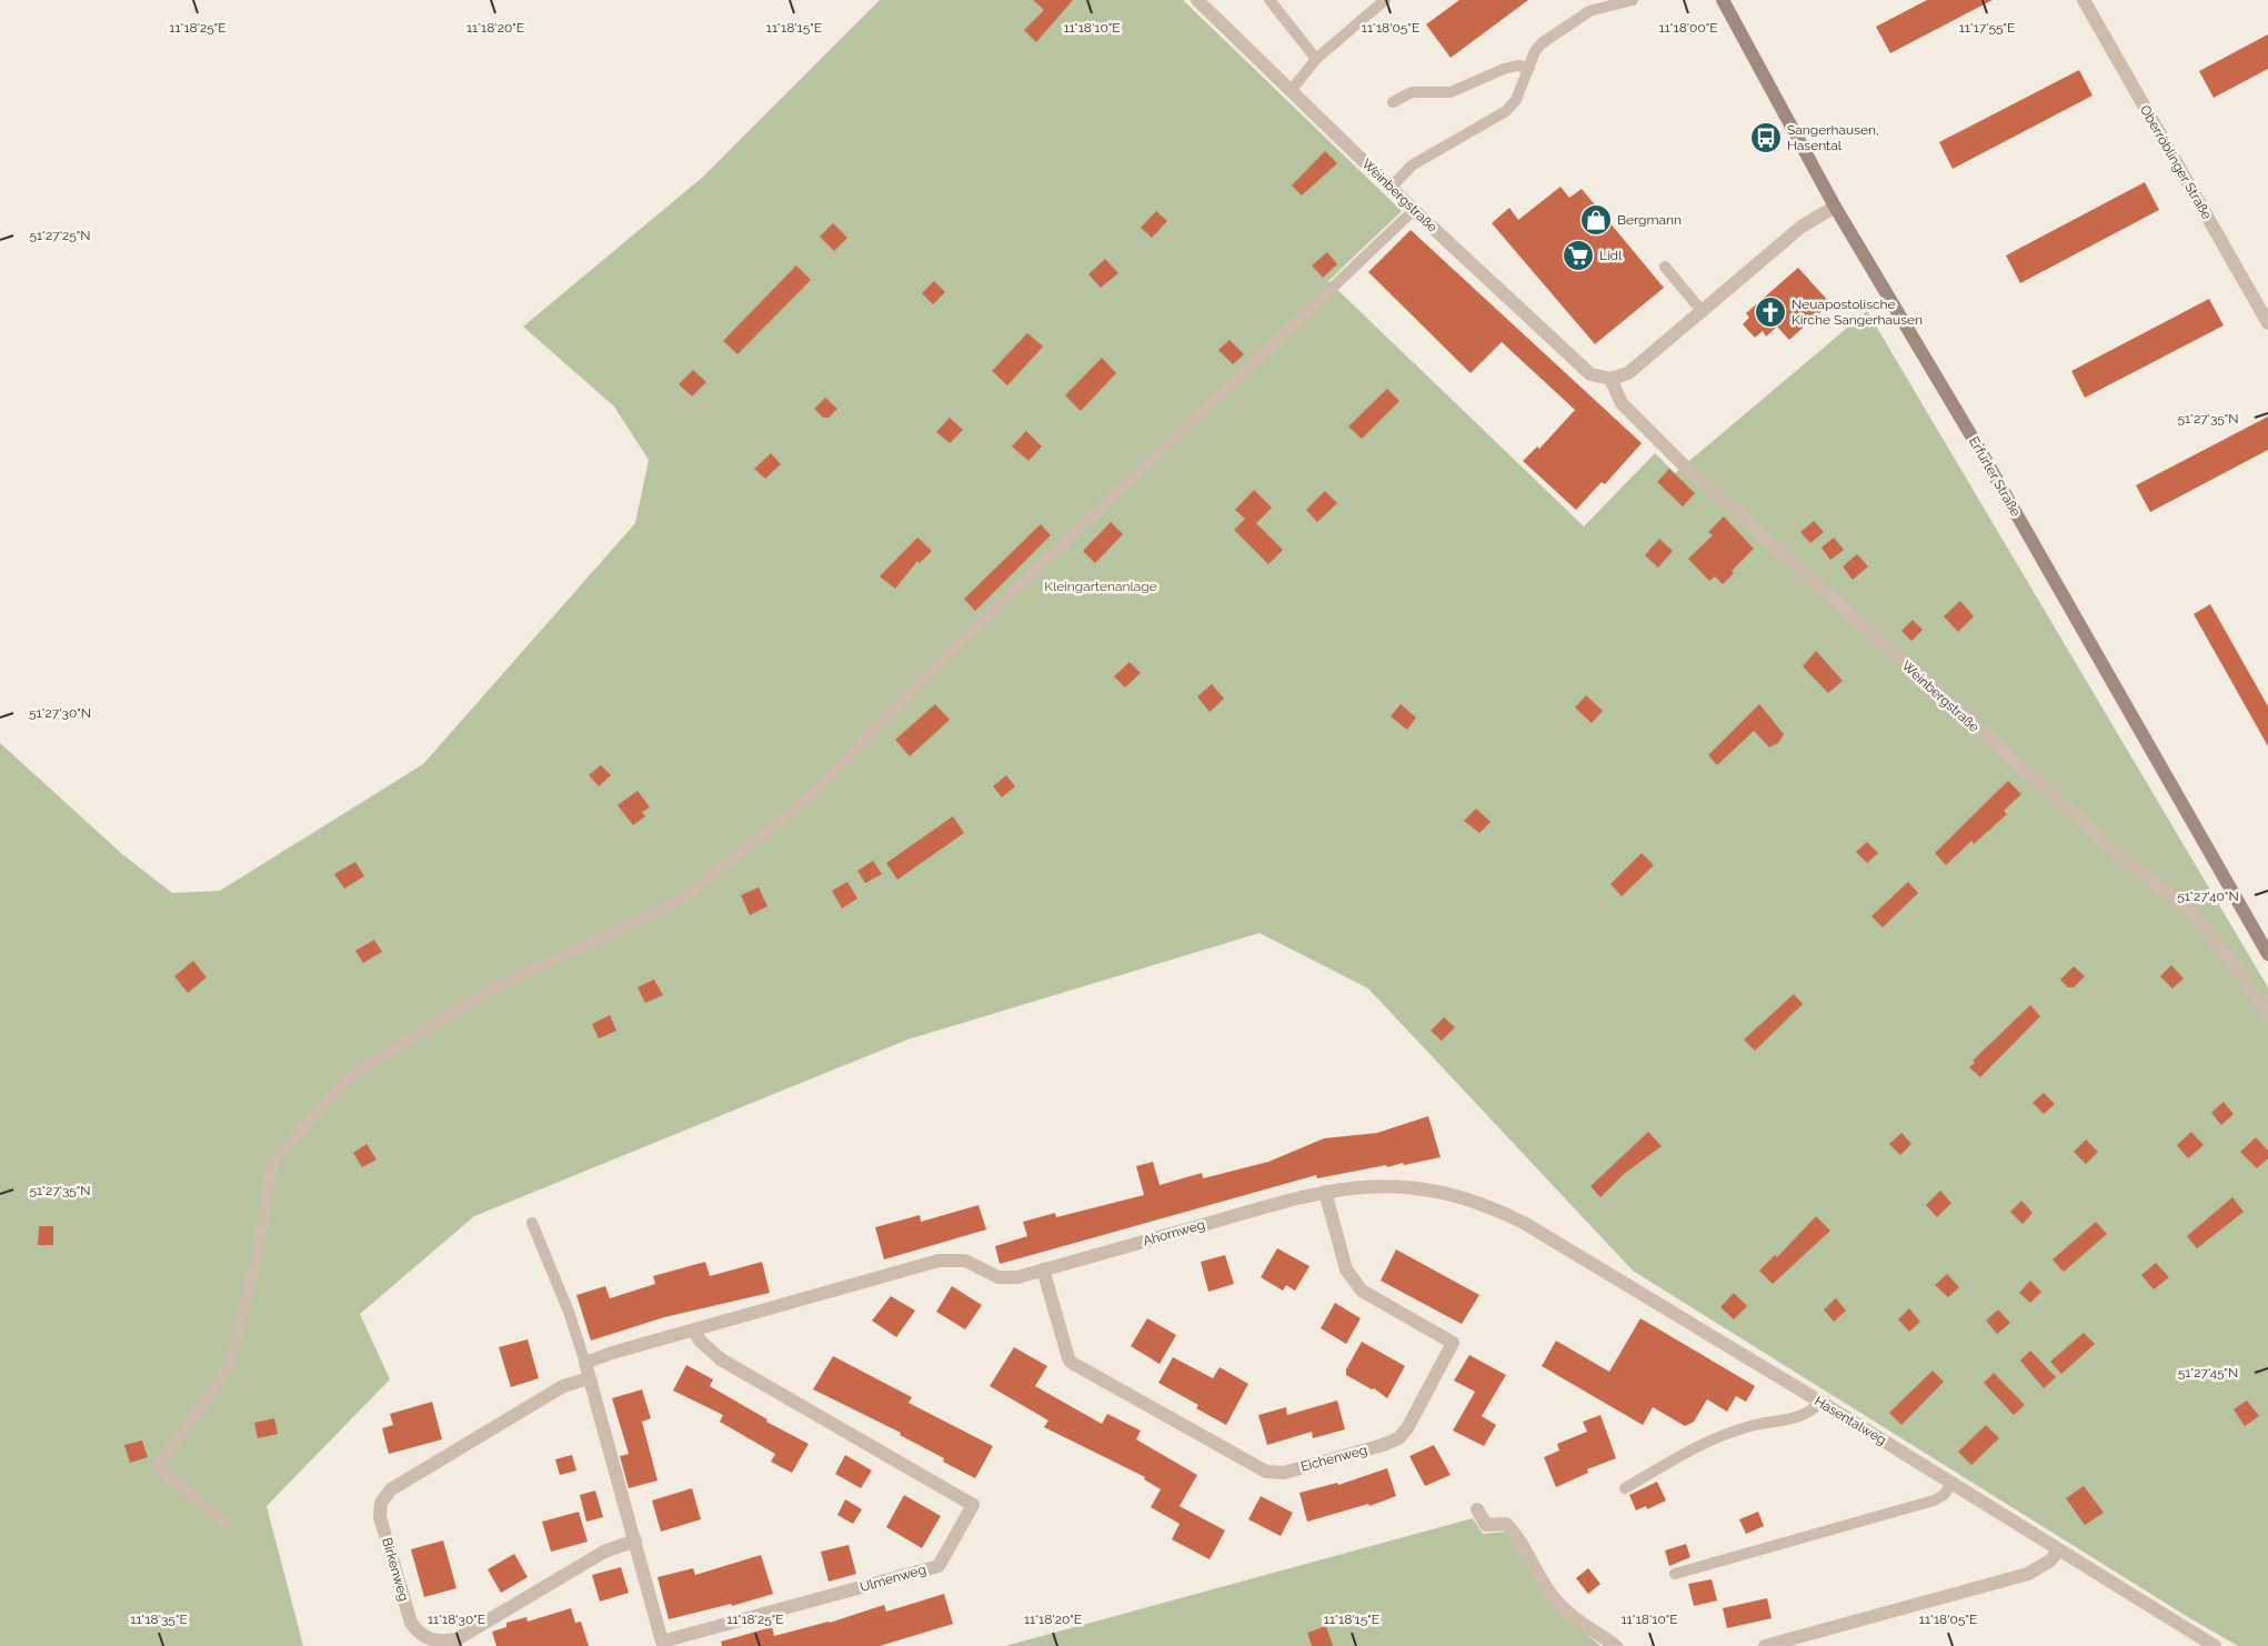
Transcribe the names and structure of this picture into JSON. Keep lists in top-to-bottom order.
{
  "streets": {
    "main road": ["Erfurter Straße"],
    "street": [
      "Oberröblinger Straße",
      "Weinbergstraße",
      "Ahornweg",
      "Hasentalweg",
      "Eichenweg",
      "Birkenweg",
      "Ulmenweg"
    ]
  },
  "crossings": [
    ["Ahornweg", "Hasentalweg"],
    ["Ahornweg", "Eichenweg"],
    ["Ahornweg", "Ulmenweg"],
    ["Birkenweg", "Ulmenweg"]
  ],
  "parks": ["Kleingartenanlage"],
  "places": {
    "bus stop": ["Sangerhausen, Hasental"],
    "shop": ["Bergmann"],
    "supermarket": ["Lidl"],
    "church": ["Neuapostolische Kirche Sangerhausen"]
  },
  "coordinates": [
    "11°17'55\"E",
    "11°18'25\"E",
    "11°18'20\"E",
    "11°18'15\"E",
    "11°18'10\"E",
    "11°18'05\"E",
    "11°18'00\"E",
    "51°27'25\"N",
    "51°27'35\"N",
    "51°27'30\"N",
    "51°27'40\"N",
    "51°27'45\"N",
    "11°18'35\"E",
    "11°18'30\"E"
  ]
}
